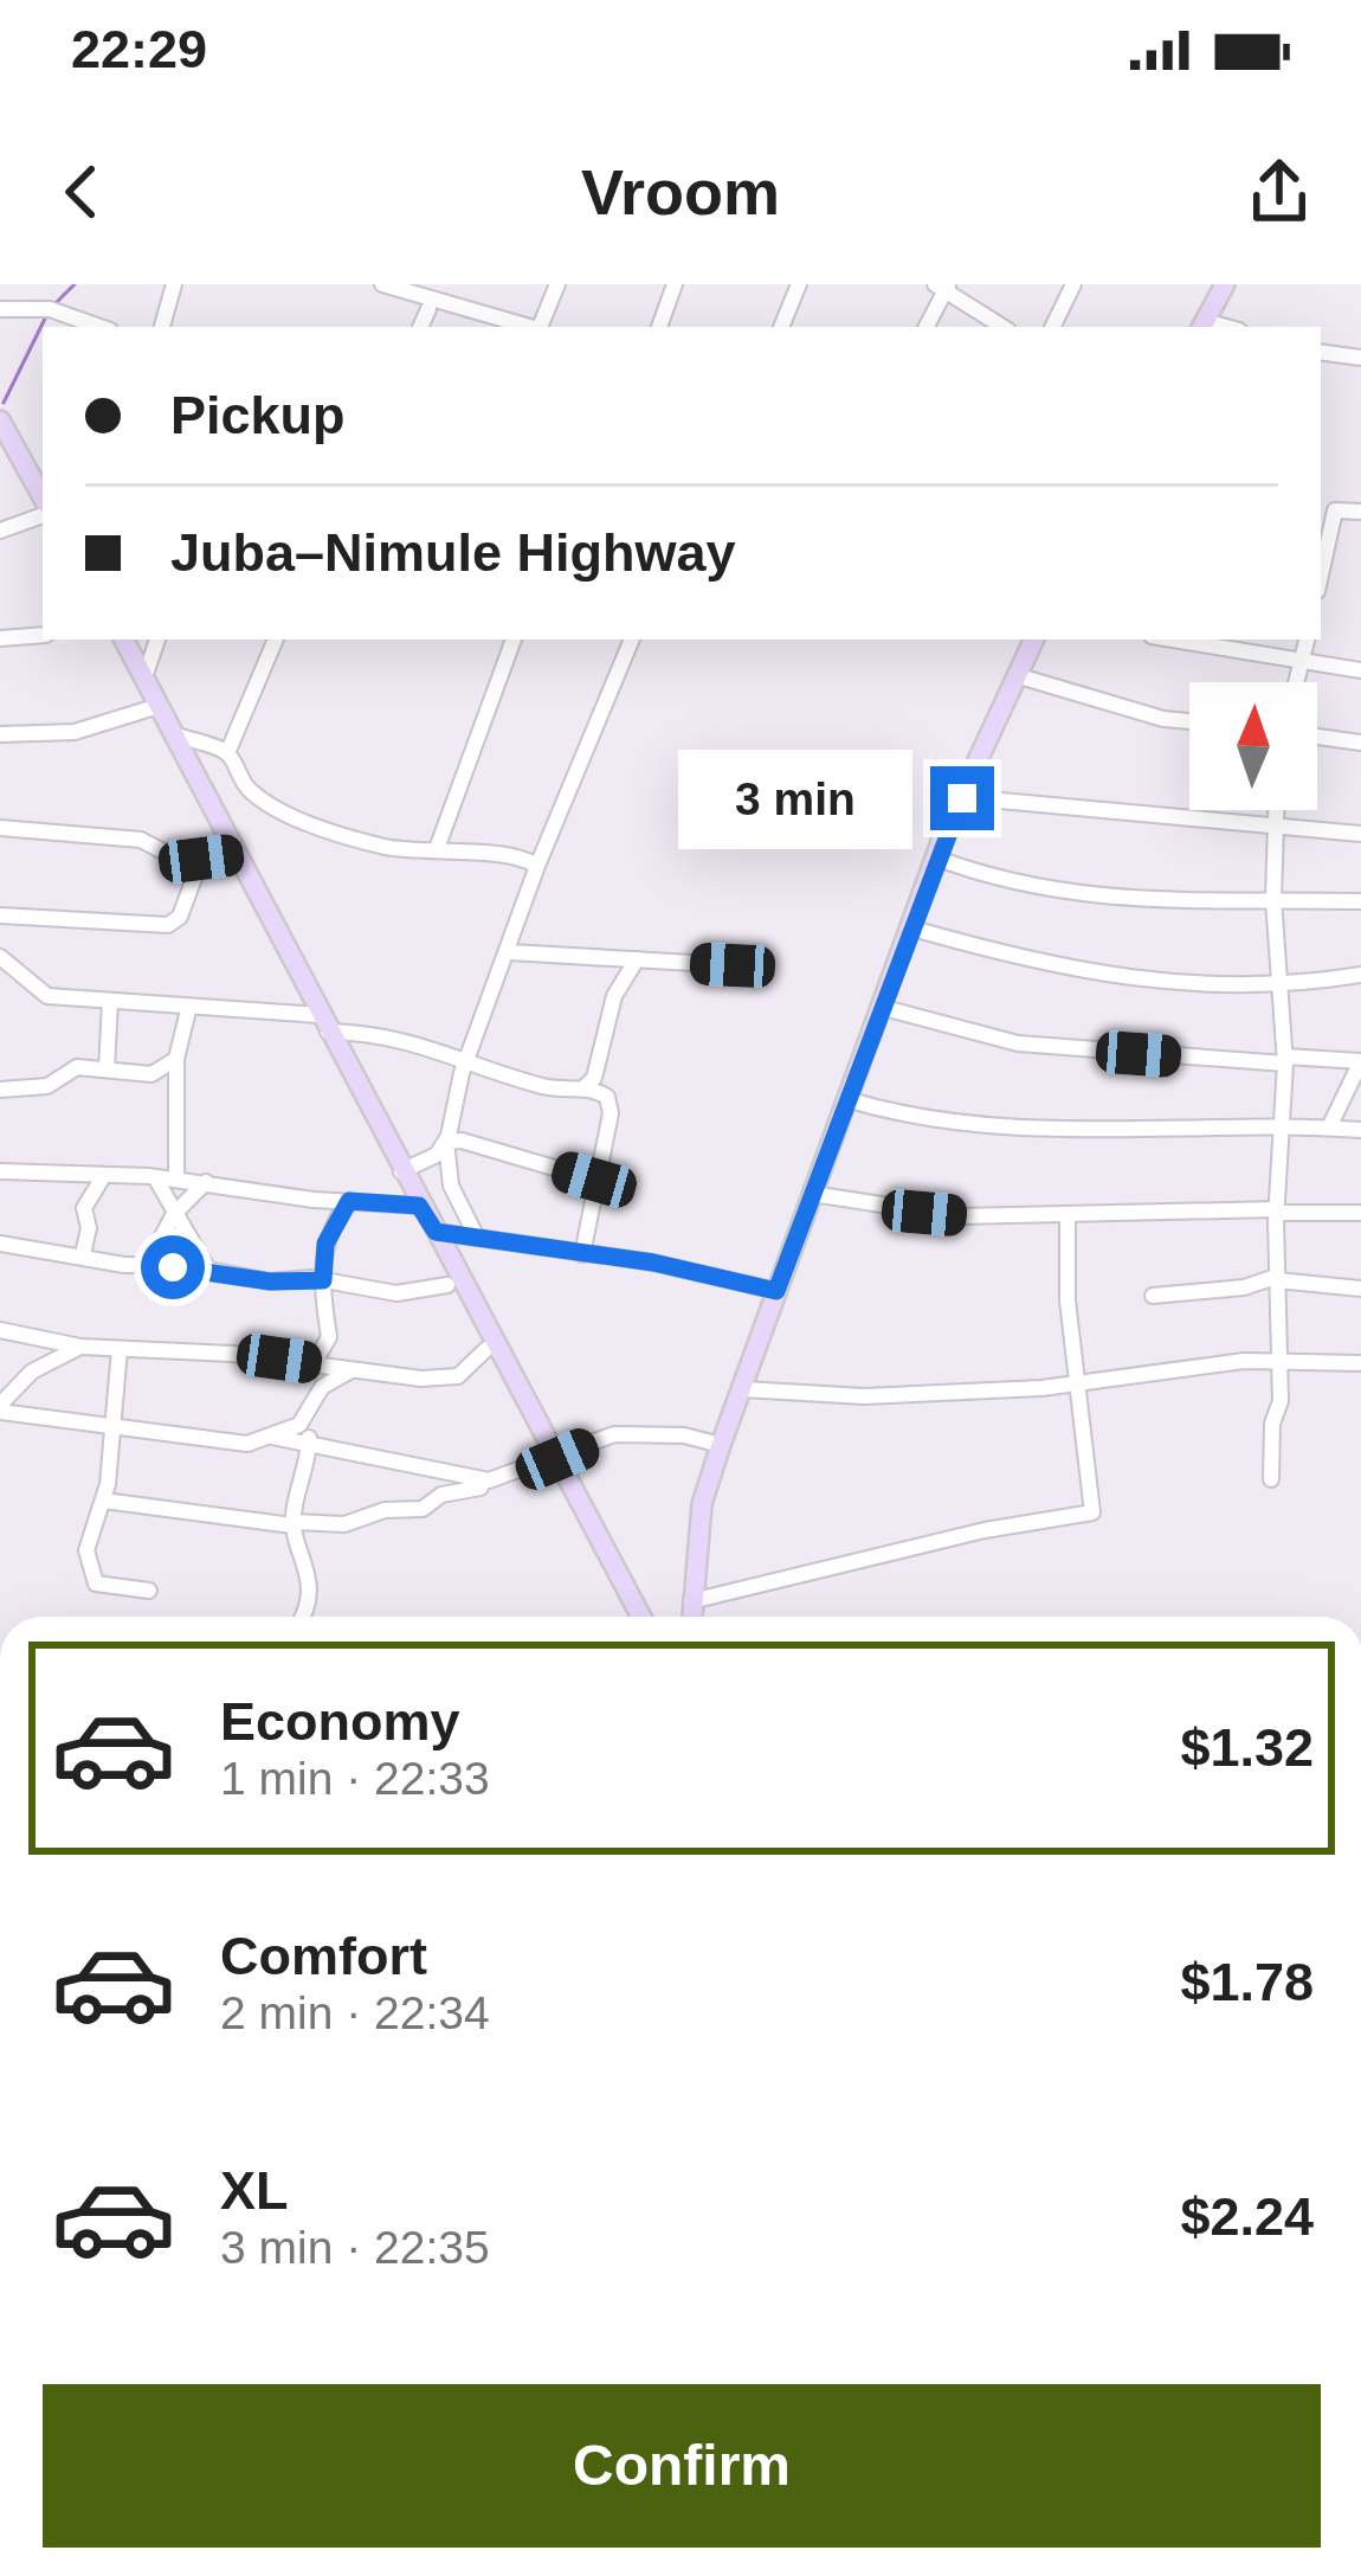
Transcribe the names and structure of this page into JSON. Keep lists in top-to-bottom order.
{
  "north": "top",
  "page": {
    "status": "22:29",
    "header": "Vroom",
    "banner": ["Pickup", "Juba–Nimule Highway"],
    "bubble": "3 min",
    "list": [
      {
        "name": "Economy",
        "note": "1 min · 22:33",
        "value": "$1.32"
      },
      {
        "name": "Comfort",
        "note": "2 min · 22:34",
        "value": "$1.78"
      },
      {
        "name": "XL",
        "note": "3 min · 22:35",
        "value": "$2.24"
      }
    ],
    "buttons": "Confirm"
  }
}
